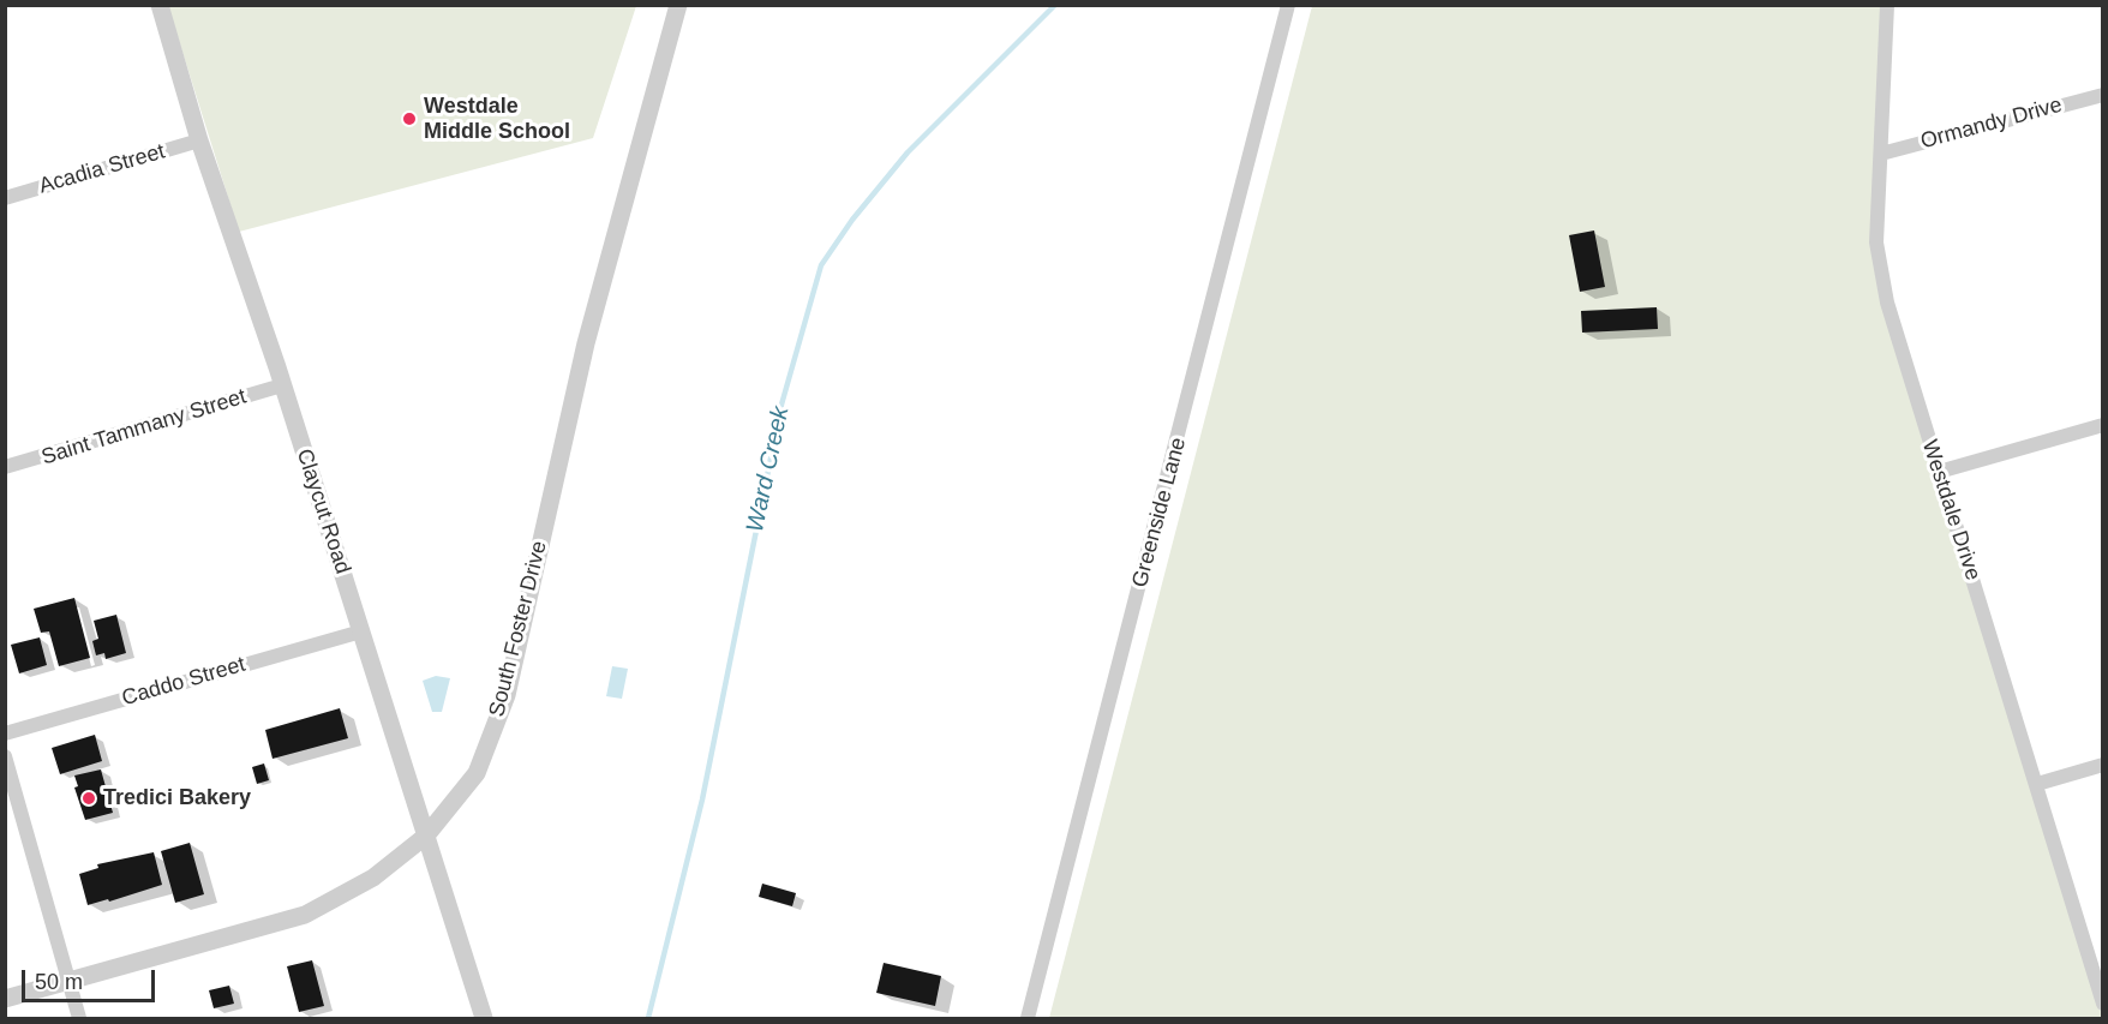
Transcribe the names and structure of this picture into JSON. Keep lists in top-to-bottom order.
{
  "streets": {
    "street": [
      "Ormandy Drive",
      "Acadia Street",
      "Saint Tammany Street",
      "Westdale Drive",
      "Claycut Road",
      "Greenside Lane",
      "South Foster Drive",
      "Caddo Street"
    ]
  },
  "crossings": [
    ["Ormandy Drive", "Westdale Drive"],
    ["Acadia Street", "Claycut Road"],
    ["Saint Tammany Street", "Claycut Road"],
    ["Claycut Road", "South Foster Drive"],
    ["Claycut Road", "Caddo Street"]
  ],
  "water": ["Ward Creek"],
  "places": ["Westdale Middle School", "Tredici Bakery"],
  "scale_bar": "50 m"
}
